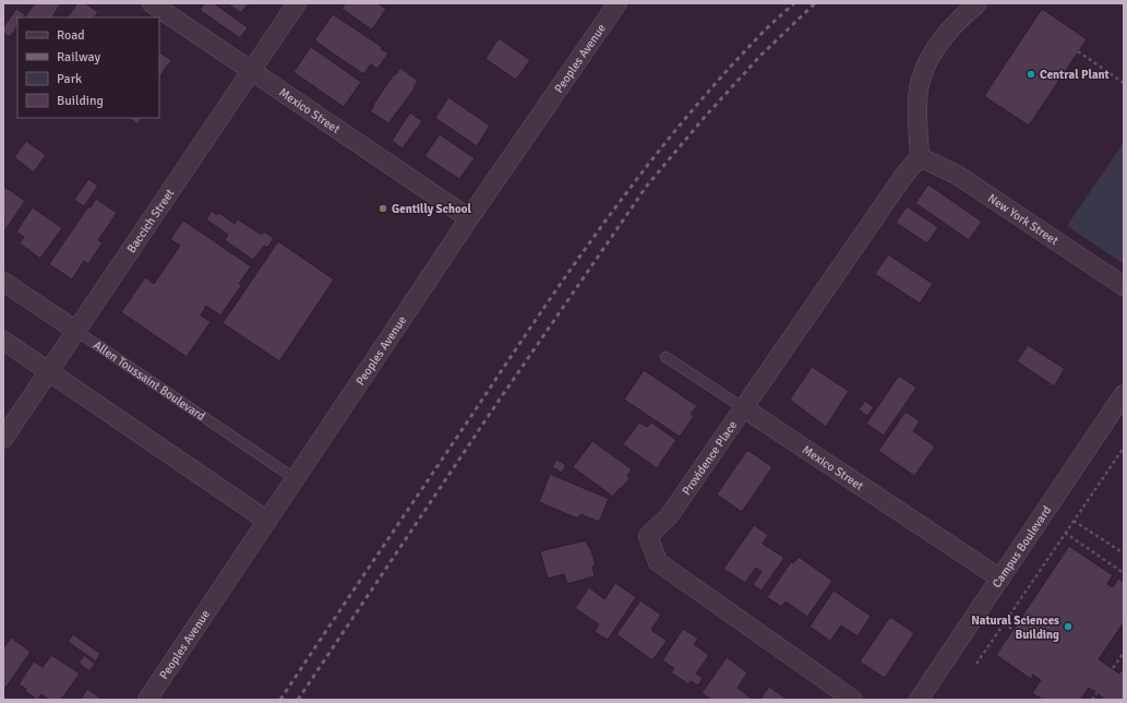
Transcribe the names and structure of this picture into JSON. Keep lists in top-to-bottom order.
{
  "streets": {
    "street": [
      "Peoples Avenue",
      "Mexico Street",
      "New York Street",
      "Baccich Street",
      "Allen Toussaint Boulevard",
      "Providence Place",
      "Campus Boulevard"
    ]
  },
  "crossings": [
    ["Peoples Avenue", "Mexico Street"],
    ["Peoples Avenue", "Allen Toussaint Boulevard"],
    ["Mexico Street", "Baccich Street"],
    ["Mexico Street", "Providence Place"],
    ["Mexico Street", "Campus Boulevard"],
    ["New York Street", "Providence Place"],
    ["Baccich Street", "Allen Toussaint Boulevard"]
  ],
  "places": ["Central Plant", "Gentilly School", "Natural Sciences Building"],
  "legend": [
    "Road",
    "Railway",
    "Park",
    "Building"
  ]
}
